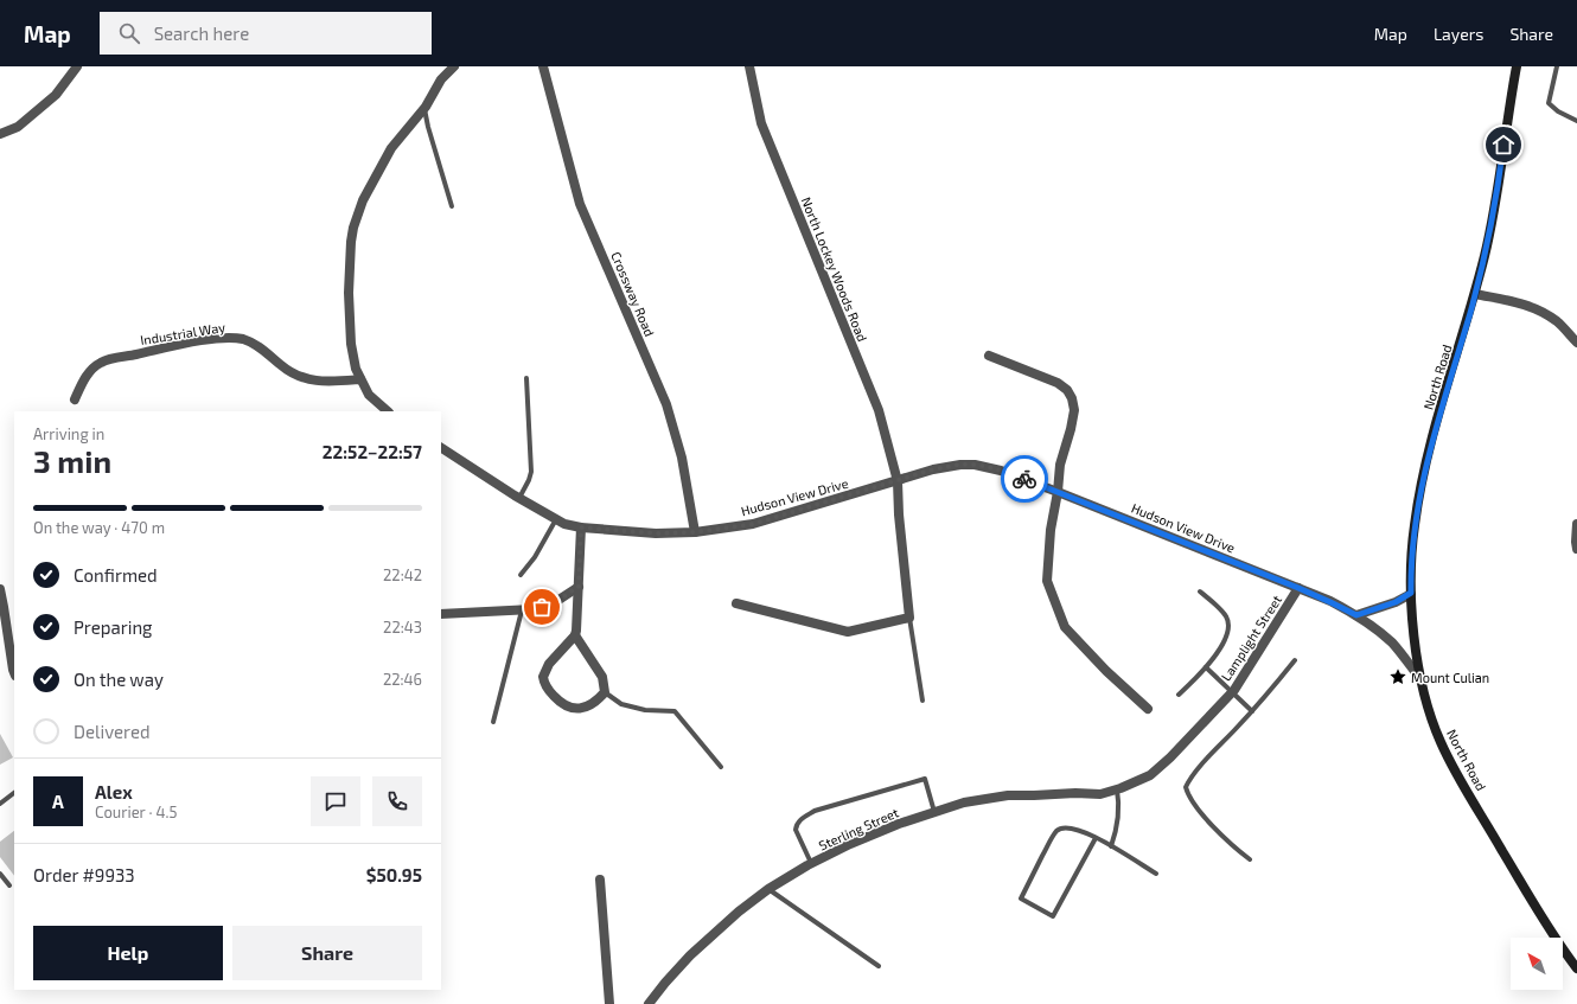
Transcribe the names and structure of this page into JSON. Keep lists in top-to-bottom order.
{
  "streets": {
    "main road": ["North Road"],
    "street": [
      "North Lockey Woods Road",
      "Crossway Road",
      "Industrial Way",
      "Hudson View Drive",
      "Lamplight Street",
      "Sterling Street"
    ]
  },
  "crossings": [
    ["North Lockey Woods Road", "Hudson View Drive"],
    ["Crossway Road", "Hudson View Drive"],
    ["North Road", "Lamplight Street"],
    ["Hudson View Drive", "Lamplight Street"],
    ["Lamplight Street", "Sterling Street"]
  ],
  "places": {
    "place": ["Mount Culian"]
  },
  "north": "top left",
  "page": {
    "header": "Map",
    "search": "Search here",
    "nav": ["Map", "Layers", "Share"],
    "heading": ["3 min", "Arriving in", "22:52–22:57"],
    "panel": [
      "Alex",
      "Courier · 4.5",
      "Order #9933",
      "$50.95"
    ],
    "bar": "On the way · 470 m",
    "list": [
      ["Confirmed", "22:42"],
      ["Preparing", "22:43"],
      ["On the way", "22:46"],
      "Delivered"
    ],
    "round": "A",
    "buttons": ["Help", "Share"]
  }
}
